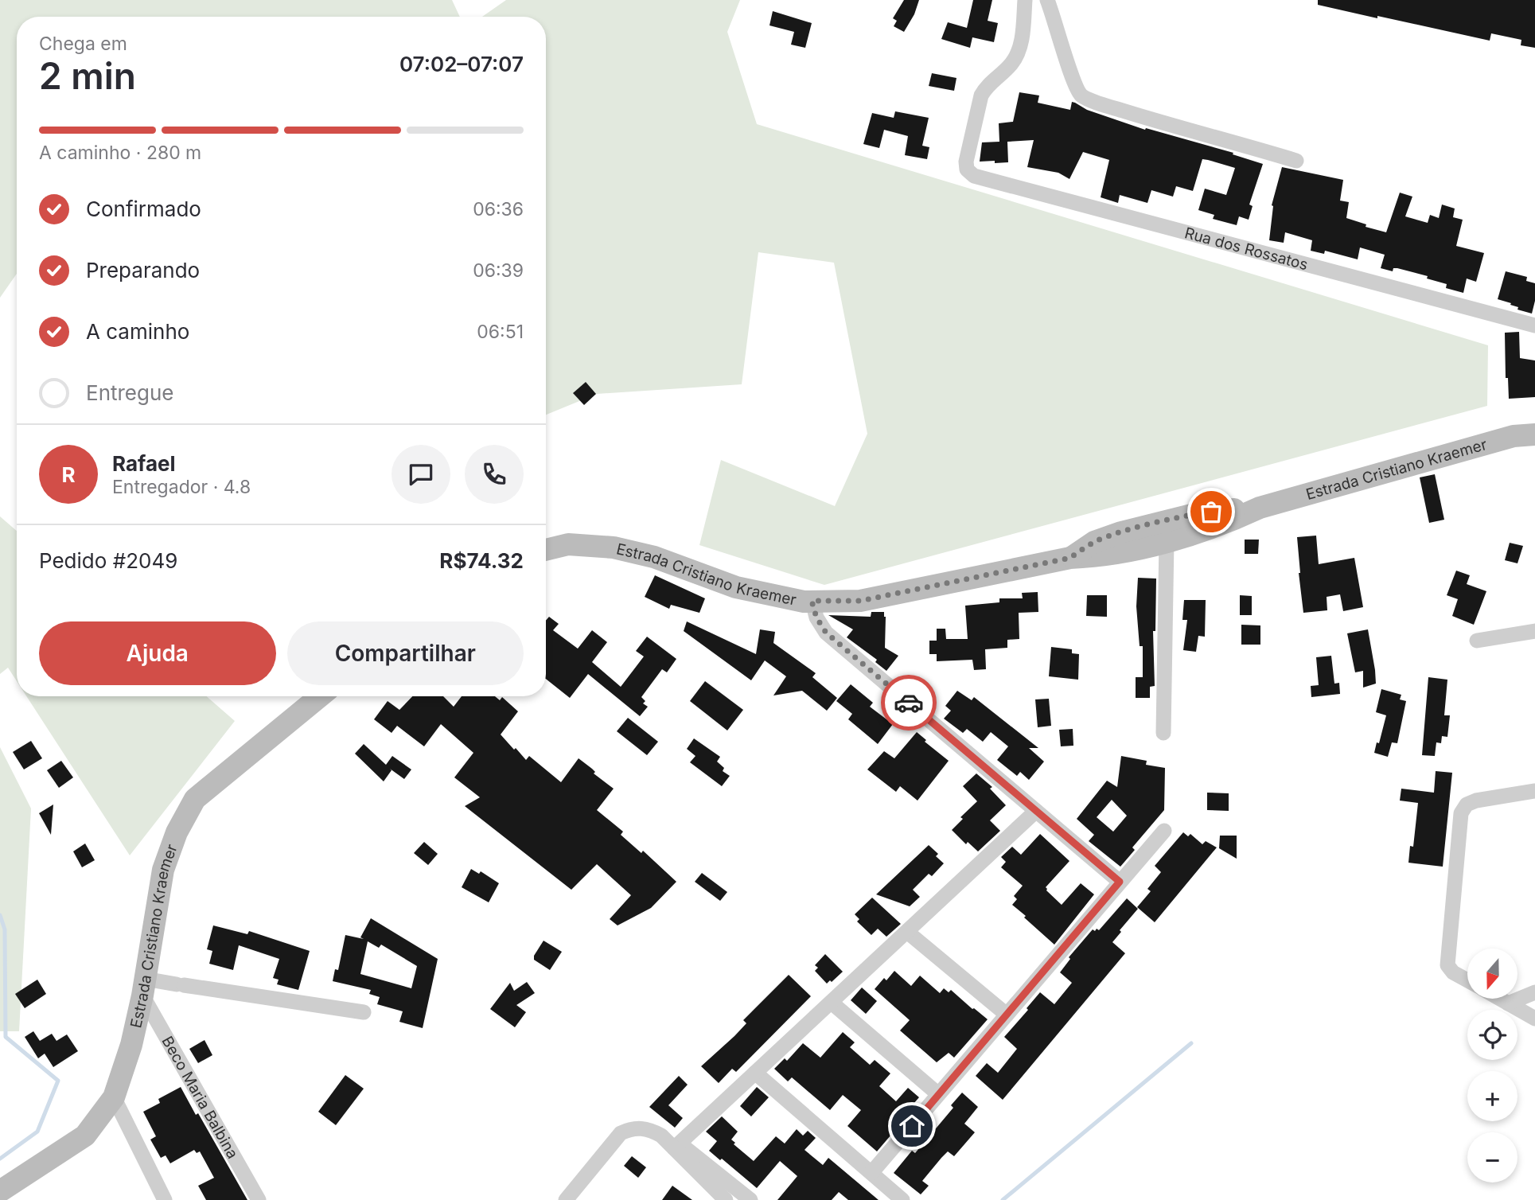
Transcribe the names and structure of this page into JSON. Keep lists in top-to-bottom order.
{
  "streets": {
    "main road": ["Estrada Cristiano Kraemer"],
    "street": ["Rua dos Rossatos", "Beco Maria Balbina"]
  },
  "crossings": [
    ["Estrada Cristiano Kraemer", "Beco Maria Balbina"]
  ],
  "north": "bottom",
  "page": {
    "heading": ["2 min", "Chega em", "07:02–07:07"],
    "panel": [
      "Rafael",
      "Entregador · 4.8",
      "Pedido #2049",
      "R$74.32"
    ],
    "bar": "A caminho · 280 m",
    "list": [
      ["Confirmado", "06:36"],
      ["Preparando", "06:39"],
      ["A caminho", "06:51"],
      "Entregue"
    ],
    "round": "R",
    "buttons": ["Ajuda", "Compartilhar"],
    "map_buttons": ["+", "−"]
  }
}
